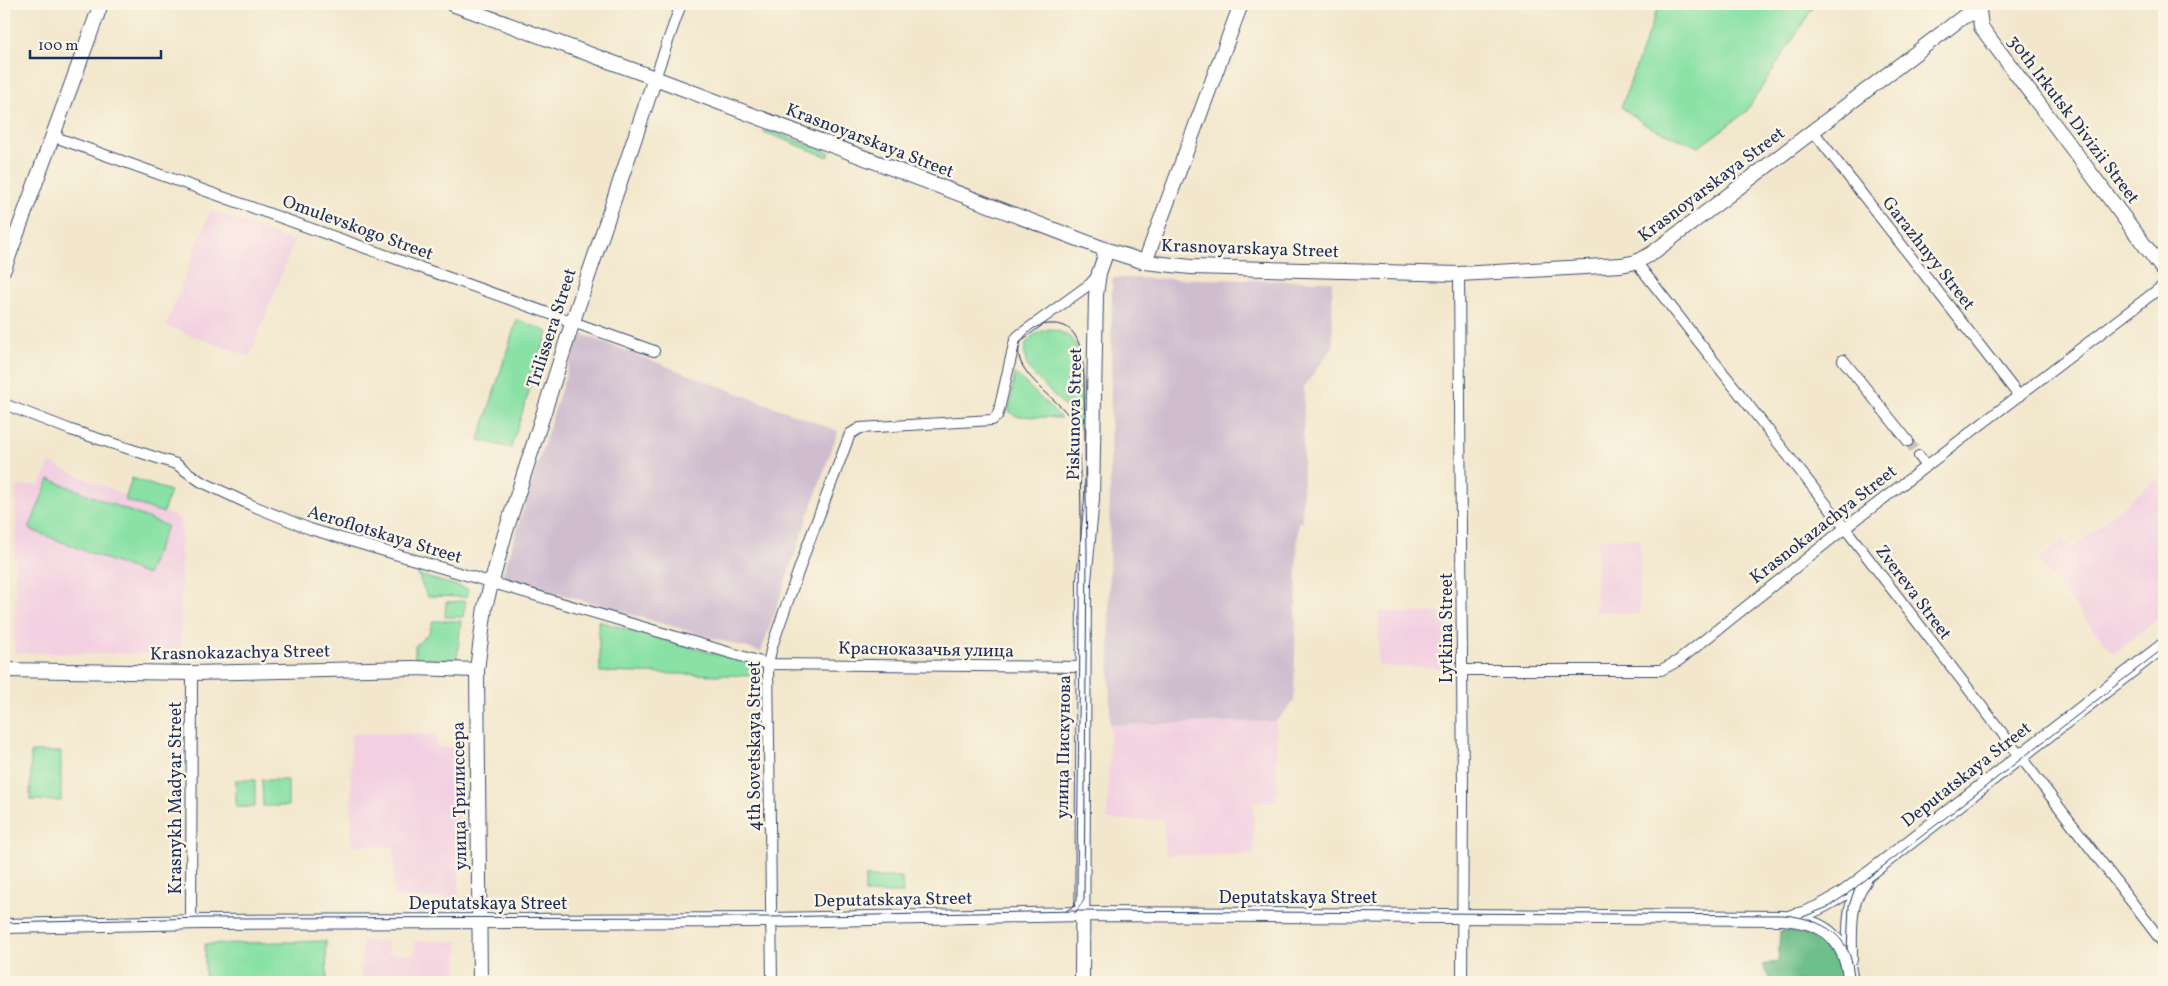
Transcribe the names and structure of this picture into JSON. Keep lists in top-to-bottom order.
{
  "streets": {
    "street": [
      "30th Irkutsk Divizii Street",
      "Krasnoyarskaya Street",
      "Omulevskogo Street",
      "Garazhnyy Street",
      "Trilissera Street",
      "Piskunova Street",
      "Krasnokazachya Street",
      "Aeroflotskaya Street",
      "Zvereva Street",
      "Lytkina Street",
      "Красноказачья улица",
      "4th Sovetskaya Street",
      "улица Пискунова",
      "Deputatskaya Street",
      "улица Трилиссера",
      "Krasnykh Madyar Street"
    ]
  },
  "crossings": [
    ["30th Irkutsk Divizii Street", "Krasnoyarskaya Street"],
    ["Krasnoyarskaya Street", "Garazhnyy Street"],
    ["Krasnoyarskaya Street", "Trilissera Street"],
    ["Krasnoyarskaya Street", "Piskunova Street"],
    ["Krasnoyarskaya Street", "Zvereva Street"],
    ["Krasnoyarskaya Street", "Lytkina Street"],
    ["Omulevskogo Street", "Trilissera Street"],
    ["Garazhnyy Street", "Krasnokazachya Street"],
    ["Trilissera Street", "Krasnokazachya Street"],
    ["Trilissera Street", "Aeroflotskaya Street"],
    ["Trilissera Street", "улица Трилиссера"],
    ["Piskunova Street", "Красноказачья улица"],
    ["Piskunova Street", "4th Sovetskaya Street"],
    ["Piskunova Street", "улица Пискунова"],
    ["Krasnokazachya Street", "Zvereva Street"],
    ["Krasnokazachya Street", "Lytkina Street"],
    ["Krasnokazachya Street", "улица Трилиссера"],
    ["Krasnokazachya Street", "Krasnykh Madyar Street"],
    ["Aeroflotskaya Street", "Красноказачья улица"],
    ["Aeroflotskaya Street", "4th Sovetskaya Street"],
    ["Zvereva Street", "Deputatskaya Street"],
    ["Lytkina Street", "Deputatskaya Street"],
    ["Красноказачья улица", "4th Sovetskaya Street"],
    ["Красноказачья улица", "улица Пискунова"],
    ["4th Sovetskaya Street", "Deputatskaya Street"],
    ["улица Пискунова", "Deputatskaya Street"],
    ["Deputatskaya Street", "улица Трилиссера"],
    ["Deputatskaya Street", "Krasnykh Madyar Street"]
  ],
  "scale_bar": "100 m"
}
